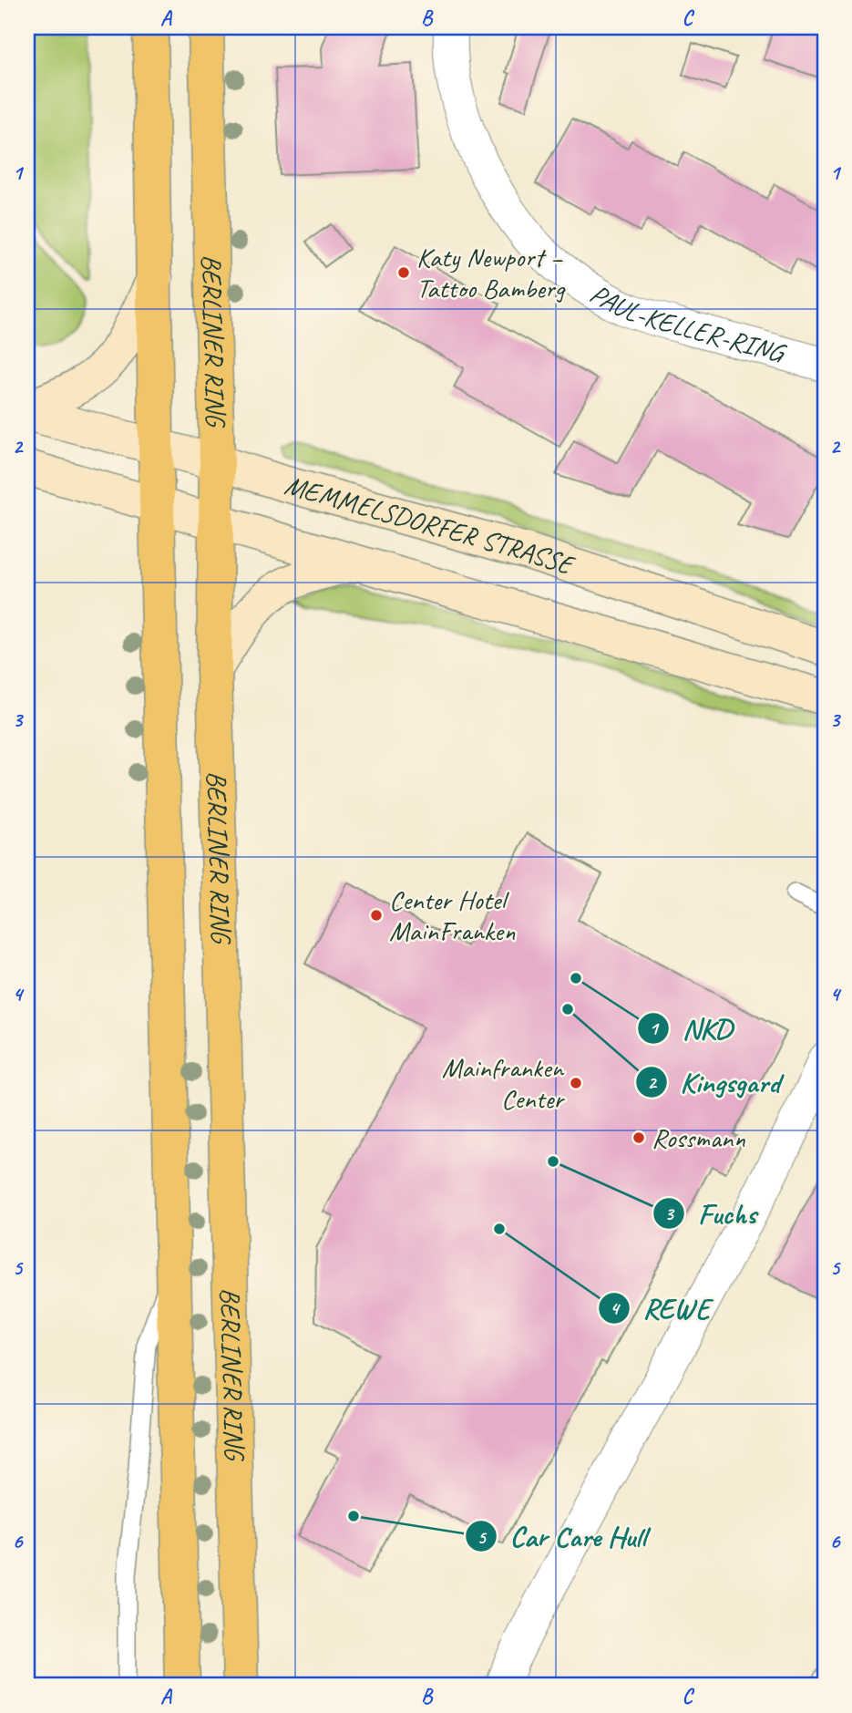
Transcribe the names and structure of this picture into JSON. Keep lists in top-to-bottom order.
{
  "streets": {
    "main road": ["BERLINER RING", "MEMMELSDORFER STRASSE"],
    "street": ["PAUL-KELLER-RING"]
  },
  "crossings": [
    ["BERLINER RING", "MEMMELSDORFER STRASSE"]
  ],
  "places": [
    "Katy Newport – Tattoo Bamberg",
    "Center Hotel MainFranken",
    "NKD",
    "Kingsgard",
    "Mainfranken Center",
    "Rossmann",
    "Fuchs",
    "REWE",
    "Car Care Hull"
  ],
  "grid": {
    "columns": ["A", "B", "C"],
    "rows": [
      "1",
      "2",
      "3",
      "4",
      "5",
      "6"
    ]
  }
}
